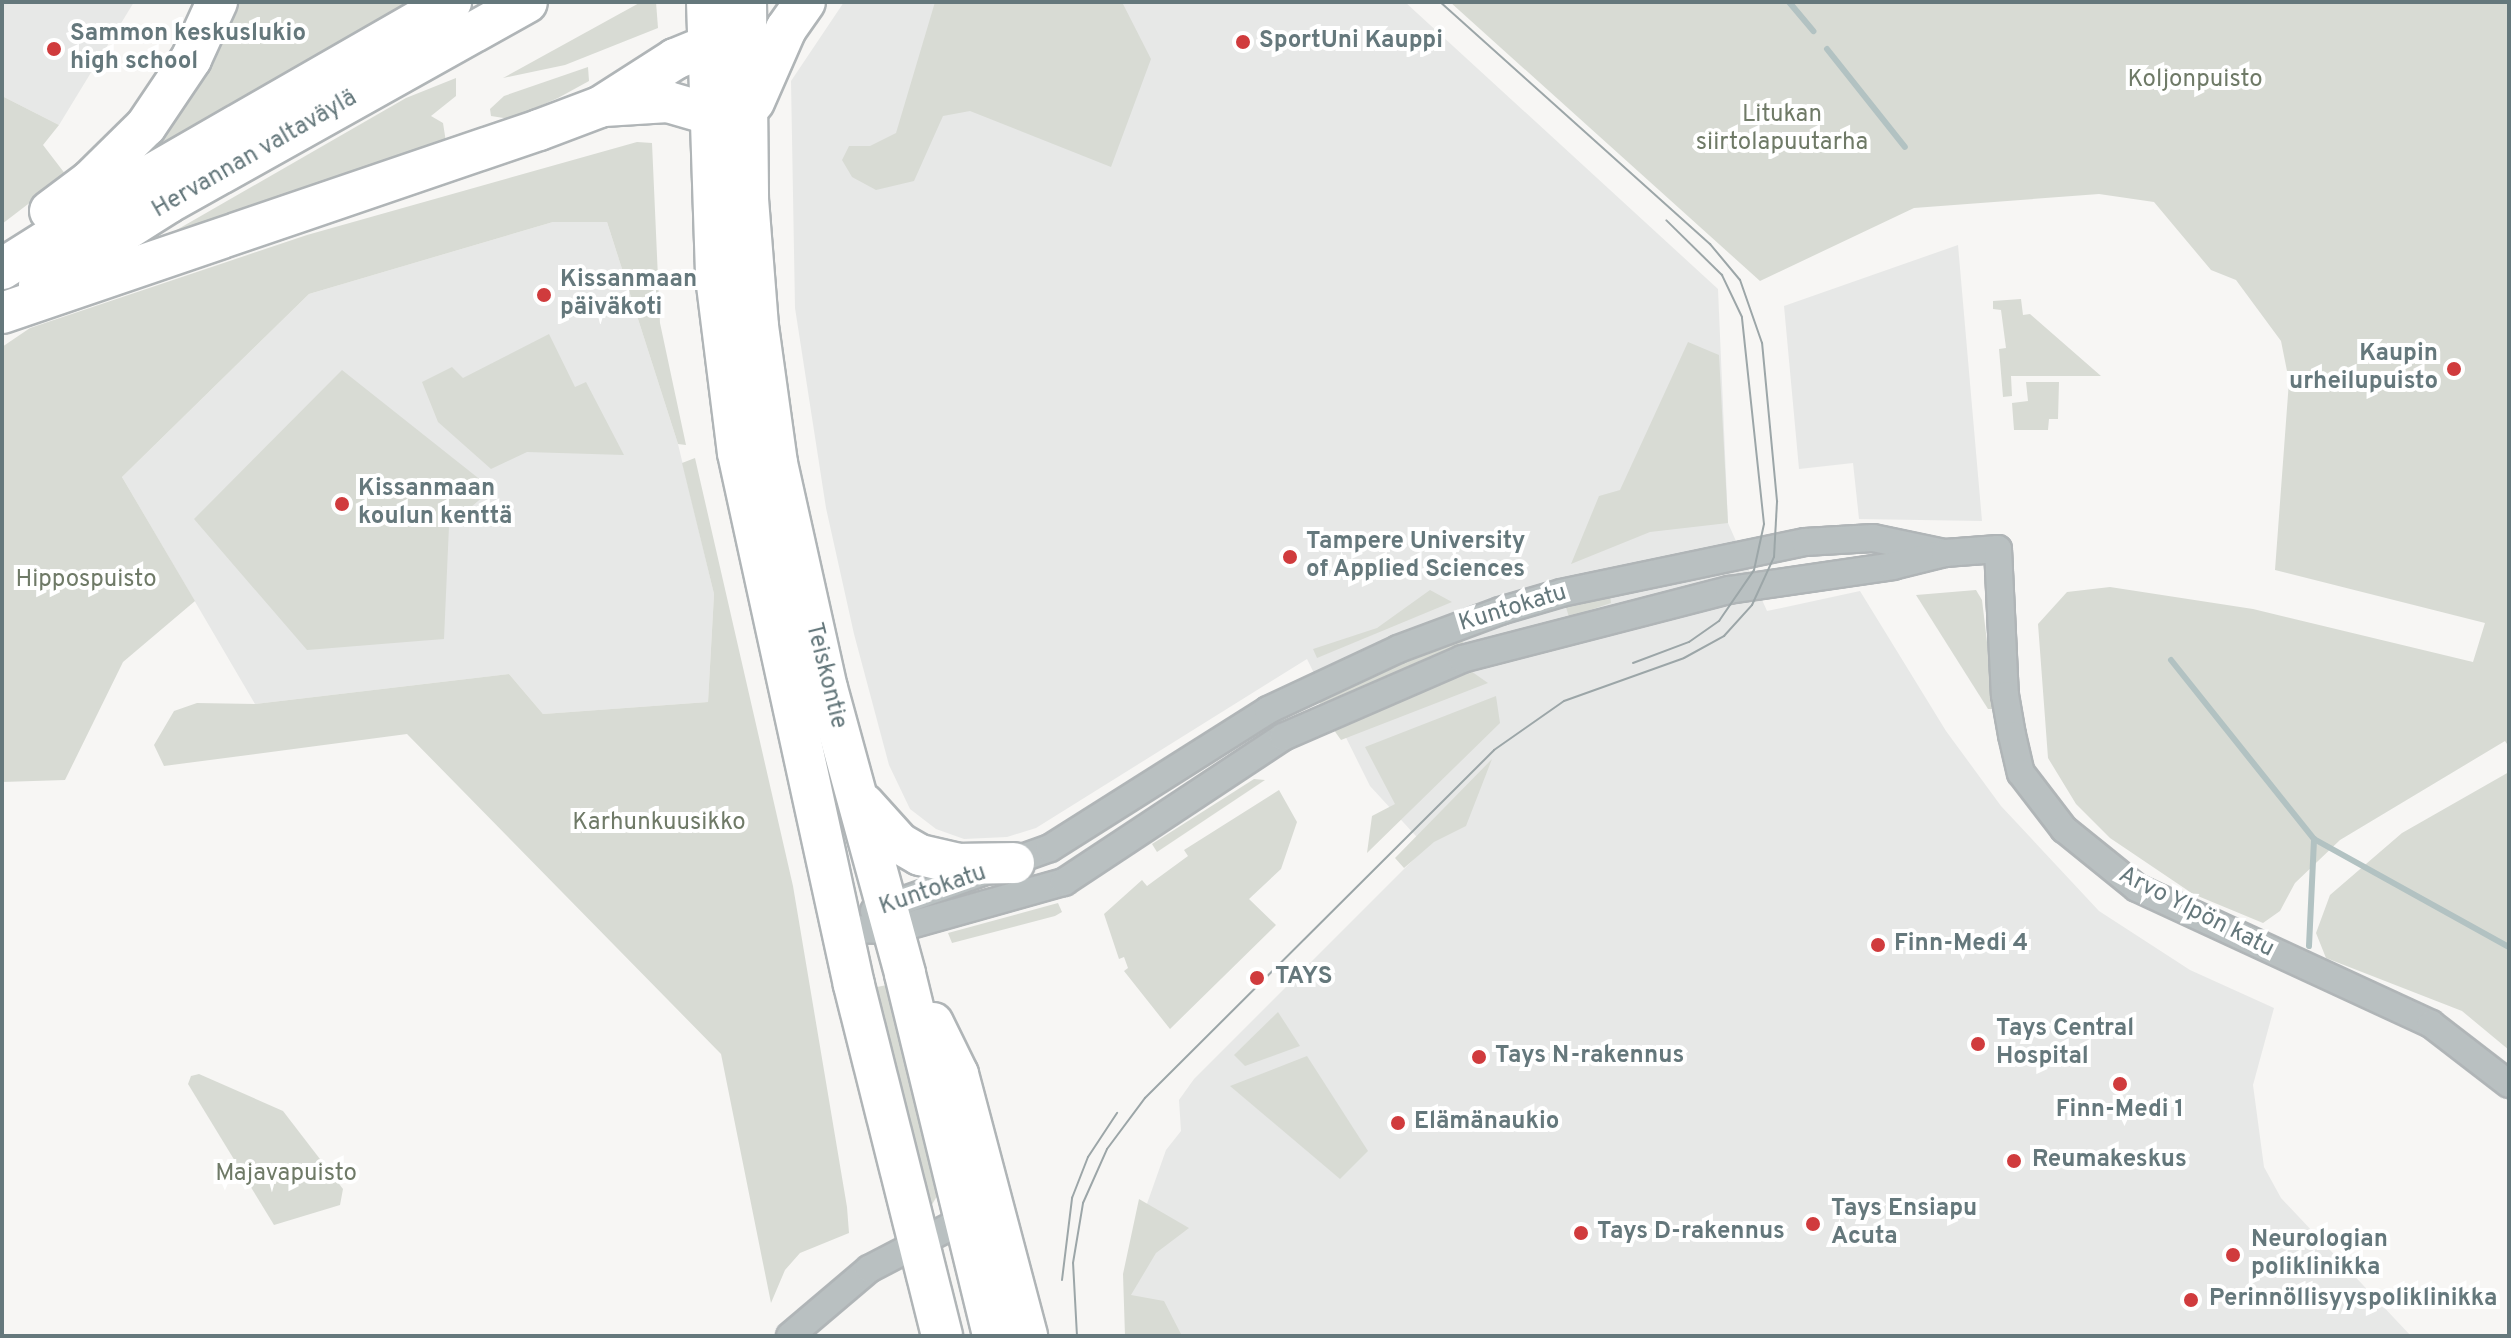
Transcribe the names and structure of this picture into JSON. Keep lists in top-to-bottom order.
{
  "streets": {
    "highway": ["Hervannan valtaväylä", "Teiskontie"],
    "street": ["Kuntokatu", "Arvo Ylpön katu"]
  },
  "crossings": [
    ["Kuntokatu", "Teiskontie"],
    ["Kuntokatu", "Arvo Ylpön katu"]
  ],
  "parks": [
    "Koljonpuisto",
    "Litukan siirtolapuutarha",
    "Hippospuisto",
    "Karhunkuusikko",
    "Majavapuisto"
  ],
  "places": [
    "SportUni Kauppi",
    "Sammon keskuslukio high school",
    "Kissanmaan päiväkoti",
    "Kaupin urheilupuisto",
    "Kissanmaan koulun kenttä",
    "Tampere University of Applied Sciences",
    "Finn-Medi 4",
    "TAYS",
    "Tays Central Hospital",
    "Tays N-rakennus",
    "Finn-Medi 1",
    "Elämänaukio",
    "Reumakeskus",
    "Tays Ensiapu Acuta",
    "Tays D-rakennus",
    "Neurologian poliklinikka",
    "Perinnöllisyyspoliklinikka"
  ]
}
